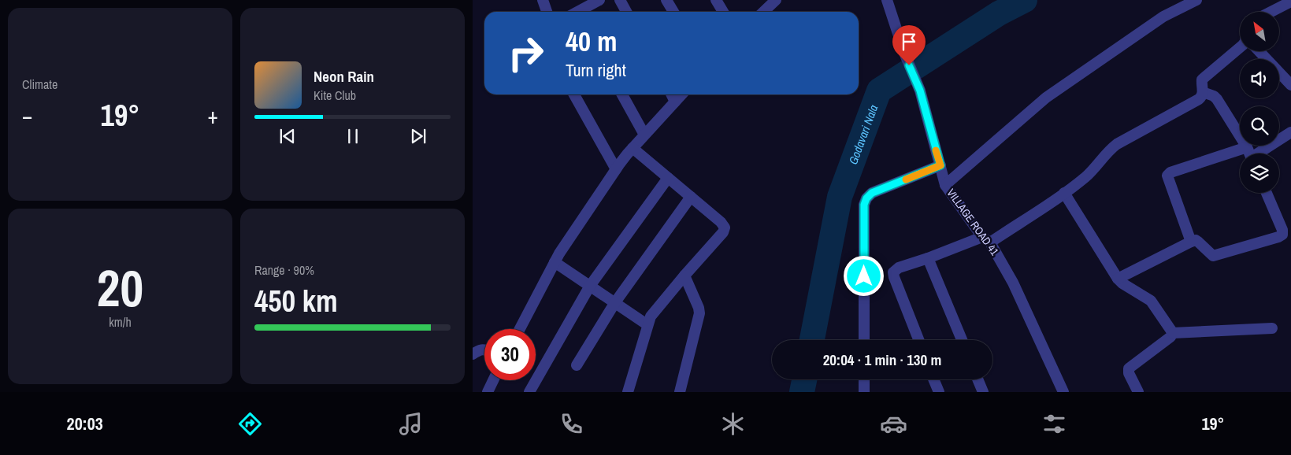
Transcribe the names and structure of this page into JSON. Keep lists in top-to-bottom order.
{
  "streets": {
    "street": ["VILLAGE ROAD 41"]
  },
  "water": ["Godavari Nala"],
  "north": "top left",
  "page": {
    "tile": [
      "Climate",
      ["20", "km/h"],
      ["Range · 90%", "450 km"]
    ],
    "turn": ["40 m", "Turn right"],
    "song": ["Neon Rain", "Kite Club"],
    "heat": ["−", "19°", "+"],
    "limit": "30",
    "trip": "20:04 · 1 min · 130 m",
    "tabs": ["20:03", "19°"]
  }
}
